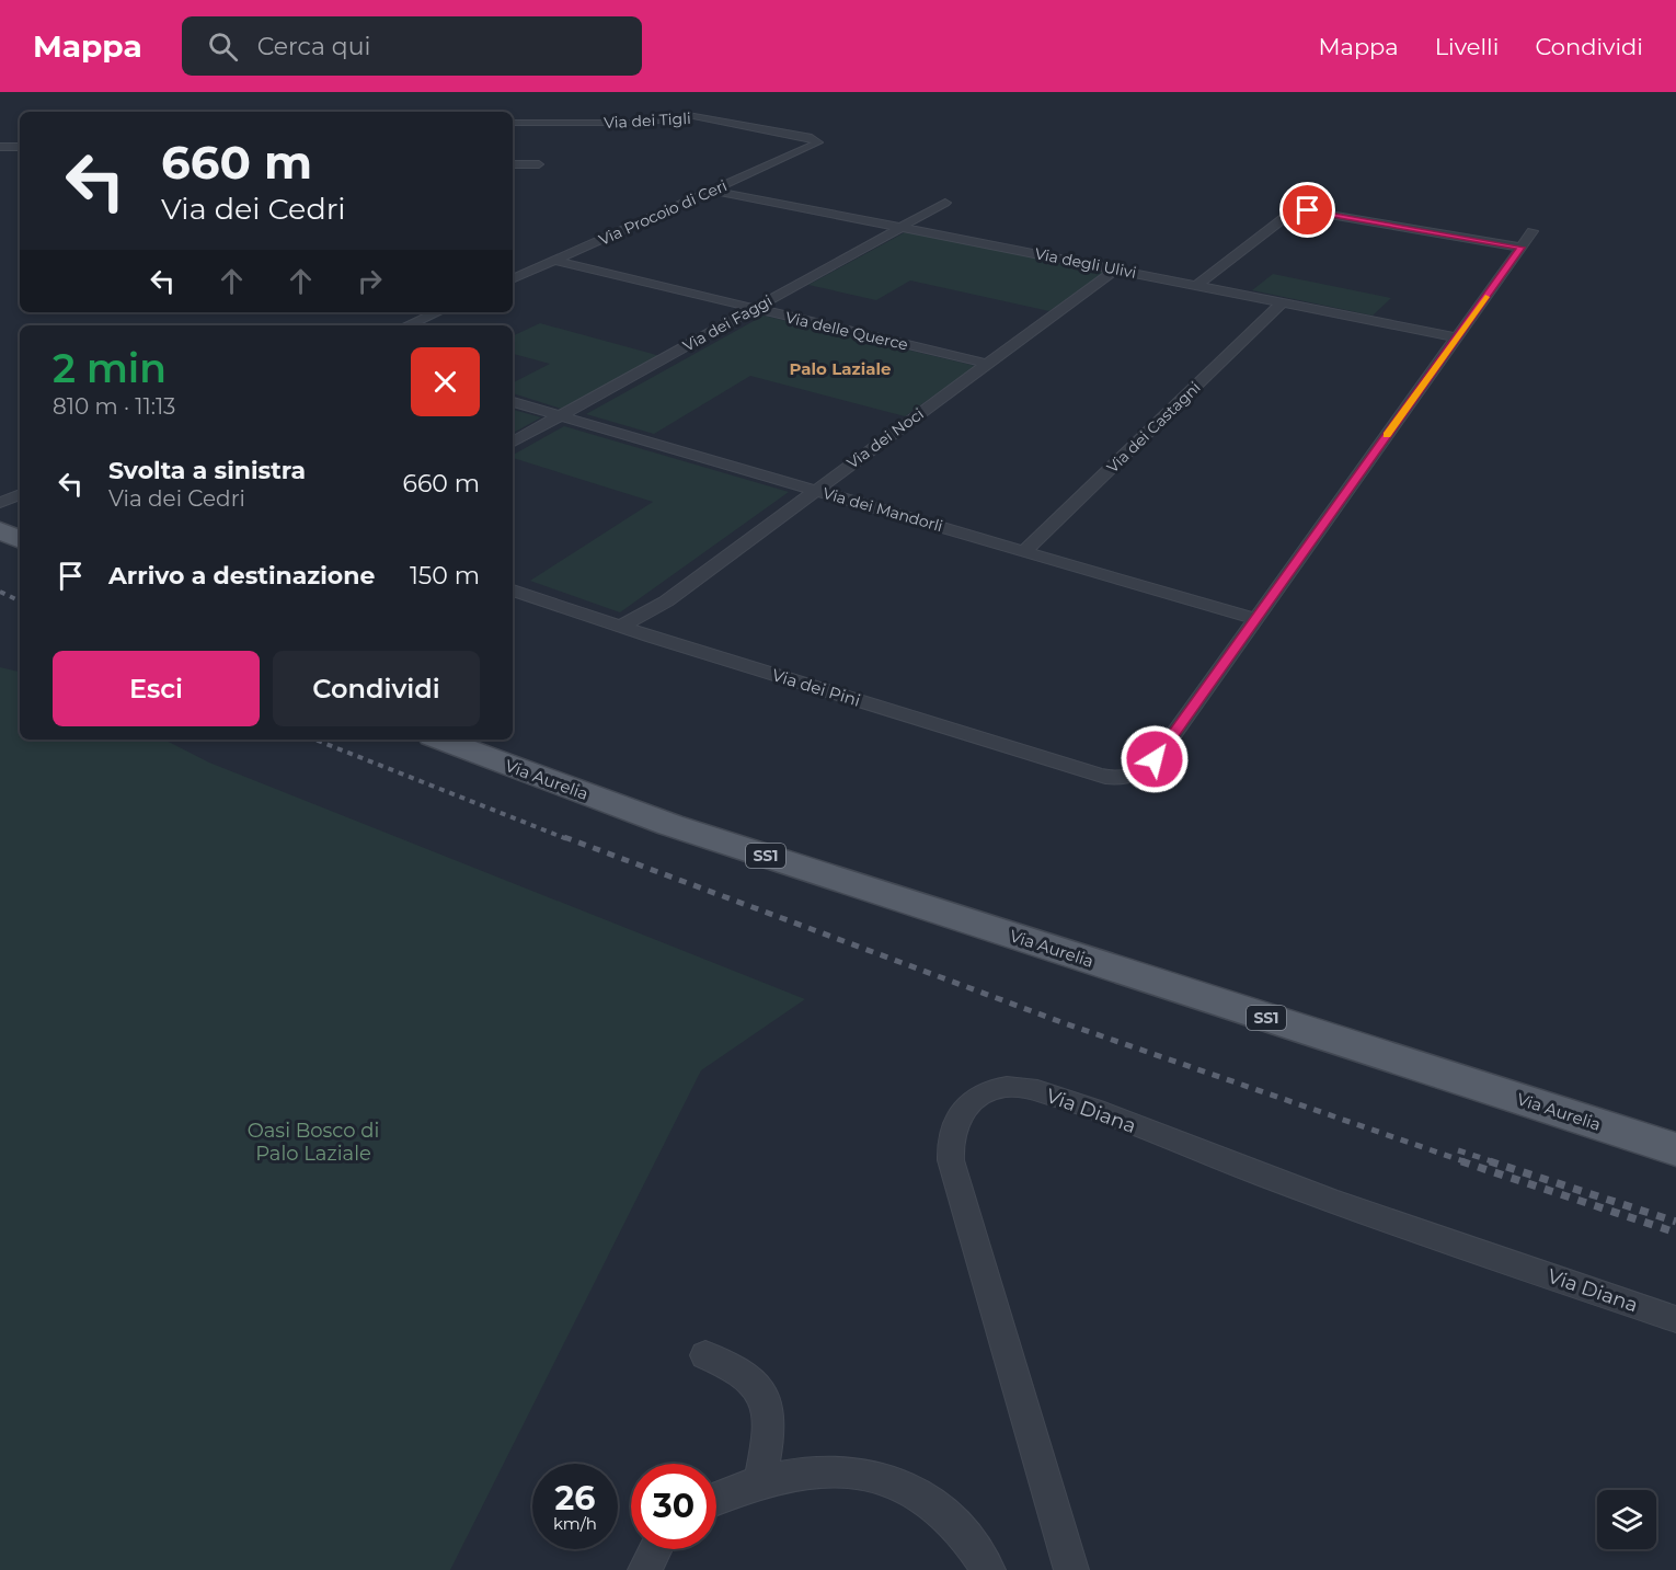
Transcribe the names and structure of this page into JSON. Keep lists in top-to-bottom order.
{
  "streets": {
    "main road": ["Via Aurelia", "SS1"],
    "street": [
      "Via dei Tigli",
      "Via Procoio di Ceri",
      "Via degli Ulivi",
      "Via dei Faggi",
      "Via delle Querce",
      "Via dei Castagni",
      "Via dei Noci",
      "Via dei Mandorli",
      "Via dei Pini",
      "Via Diana"
    ]
  },
  "crossings": [
    ["Via dei Tigli", "Via Procoio di Ceri"],
    ["Via Procoio di Ceri", "Via degli Ulivi"],
    ["Via Procoio di Ceri", "Via delle Querce"],
    ["Via degli Ulivi", "Via dei Faggi"],
    ["Via degli Ulivi", "Via dei Castagni"],
    ["Via degli Ulivi", "Via dei Noci"],
    ["Via dei Faggi", "Via delle Querce"],
    ["Via dei Faggi", "Via dei Mandorli"],
    ["Via delle Querce", "Via dei Noci"],
    ["Via dei Castagni", "Via dei Mandorli"],
    ["Via dei Noci", "Via dei Mandorli"],
    ["Via dei Noci", "Via dei Pini"],
    ["Via dei Mandorli", "Via dei Pini"]
  ],
  "districts": ["Palo Laziale"],
  "parks": ["Oasi Bosco di Palo Laziale"],
  "page": {
    "header": "Mappa",
    "search": "Cerca qui",
    "nav": ["Mappa", "Livelli", "Condividi"],
    "turn": ["660 m", "Via dei Cedri"],
    "heading": ["2 min", "810 m · 11:13"],
    "list": [
      {
        "name": "Svolta a sinistra",
        "note": "Via dei Cedri",
        "value": "660 m"
      },
      {
        "name": "Arrivo a destinazione",
        "value": "150 m"
      }
    ],
    "buttons": ["Esci", "Condividi"],
    "speed": "26 km/h",
    "limit": "30"
  }
}
